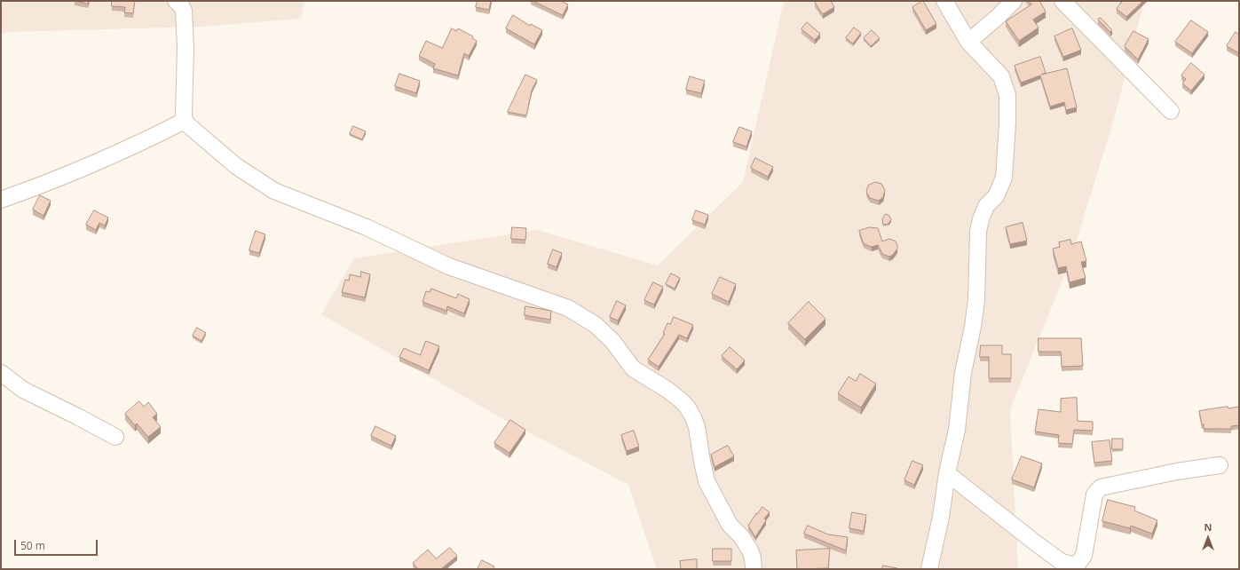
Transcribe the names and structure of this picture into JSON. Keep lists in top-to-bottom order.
{
  "scale_bar": "50 m",
  "north": "top"
}
